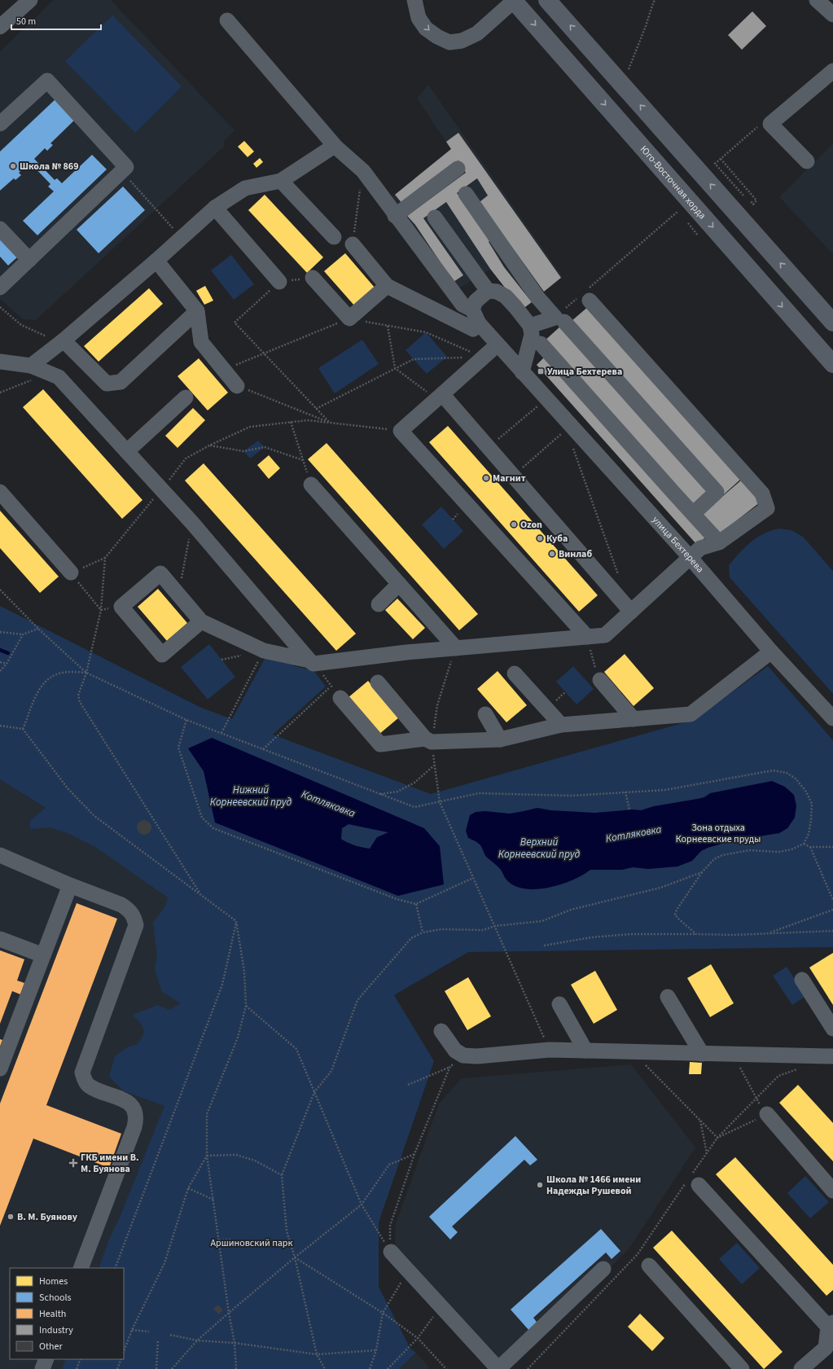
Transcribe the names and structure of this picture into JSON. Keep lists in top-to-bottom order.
{
  "streets": {
    "main road": ["Юго-Восточная хорда"],
    "street": ["улица Бехтерева"]
  },
  "water": ["Нижний Корнеевский пруд", "Котляковка", "Верхний Корнеевский пруд"],
  "parks": ["Зона отдыха Корнеевские пруды", "Аршиновский парк"],
  "places": {
    "other": [
      "Школа № 869",
      "Магнит",
      "Ozon",
      "Куба",
      "Винлаб",
      "Школа № 1466 имени Надежды Рушевой",
      "В. М. Буянову"
    ],
    "transit": ["Улица Бехтерева"],
    "health": ["ГКБ имени В. М. Буянова"]
  },
  "legend": [
    "Homes",
    "Schools",
    "Health",
    "Industry",
    "Other"
  ],
  "scale_bar": "50 m"
}
